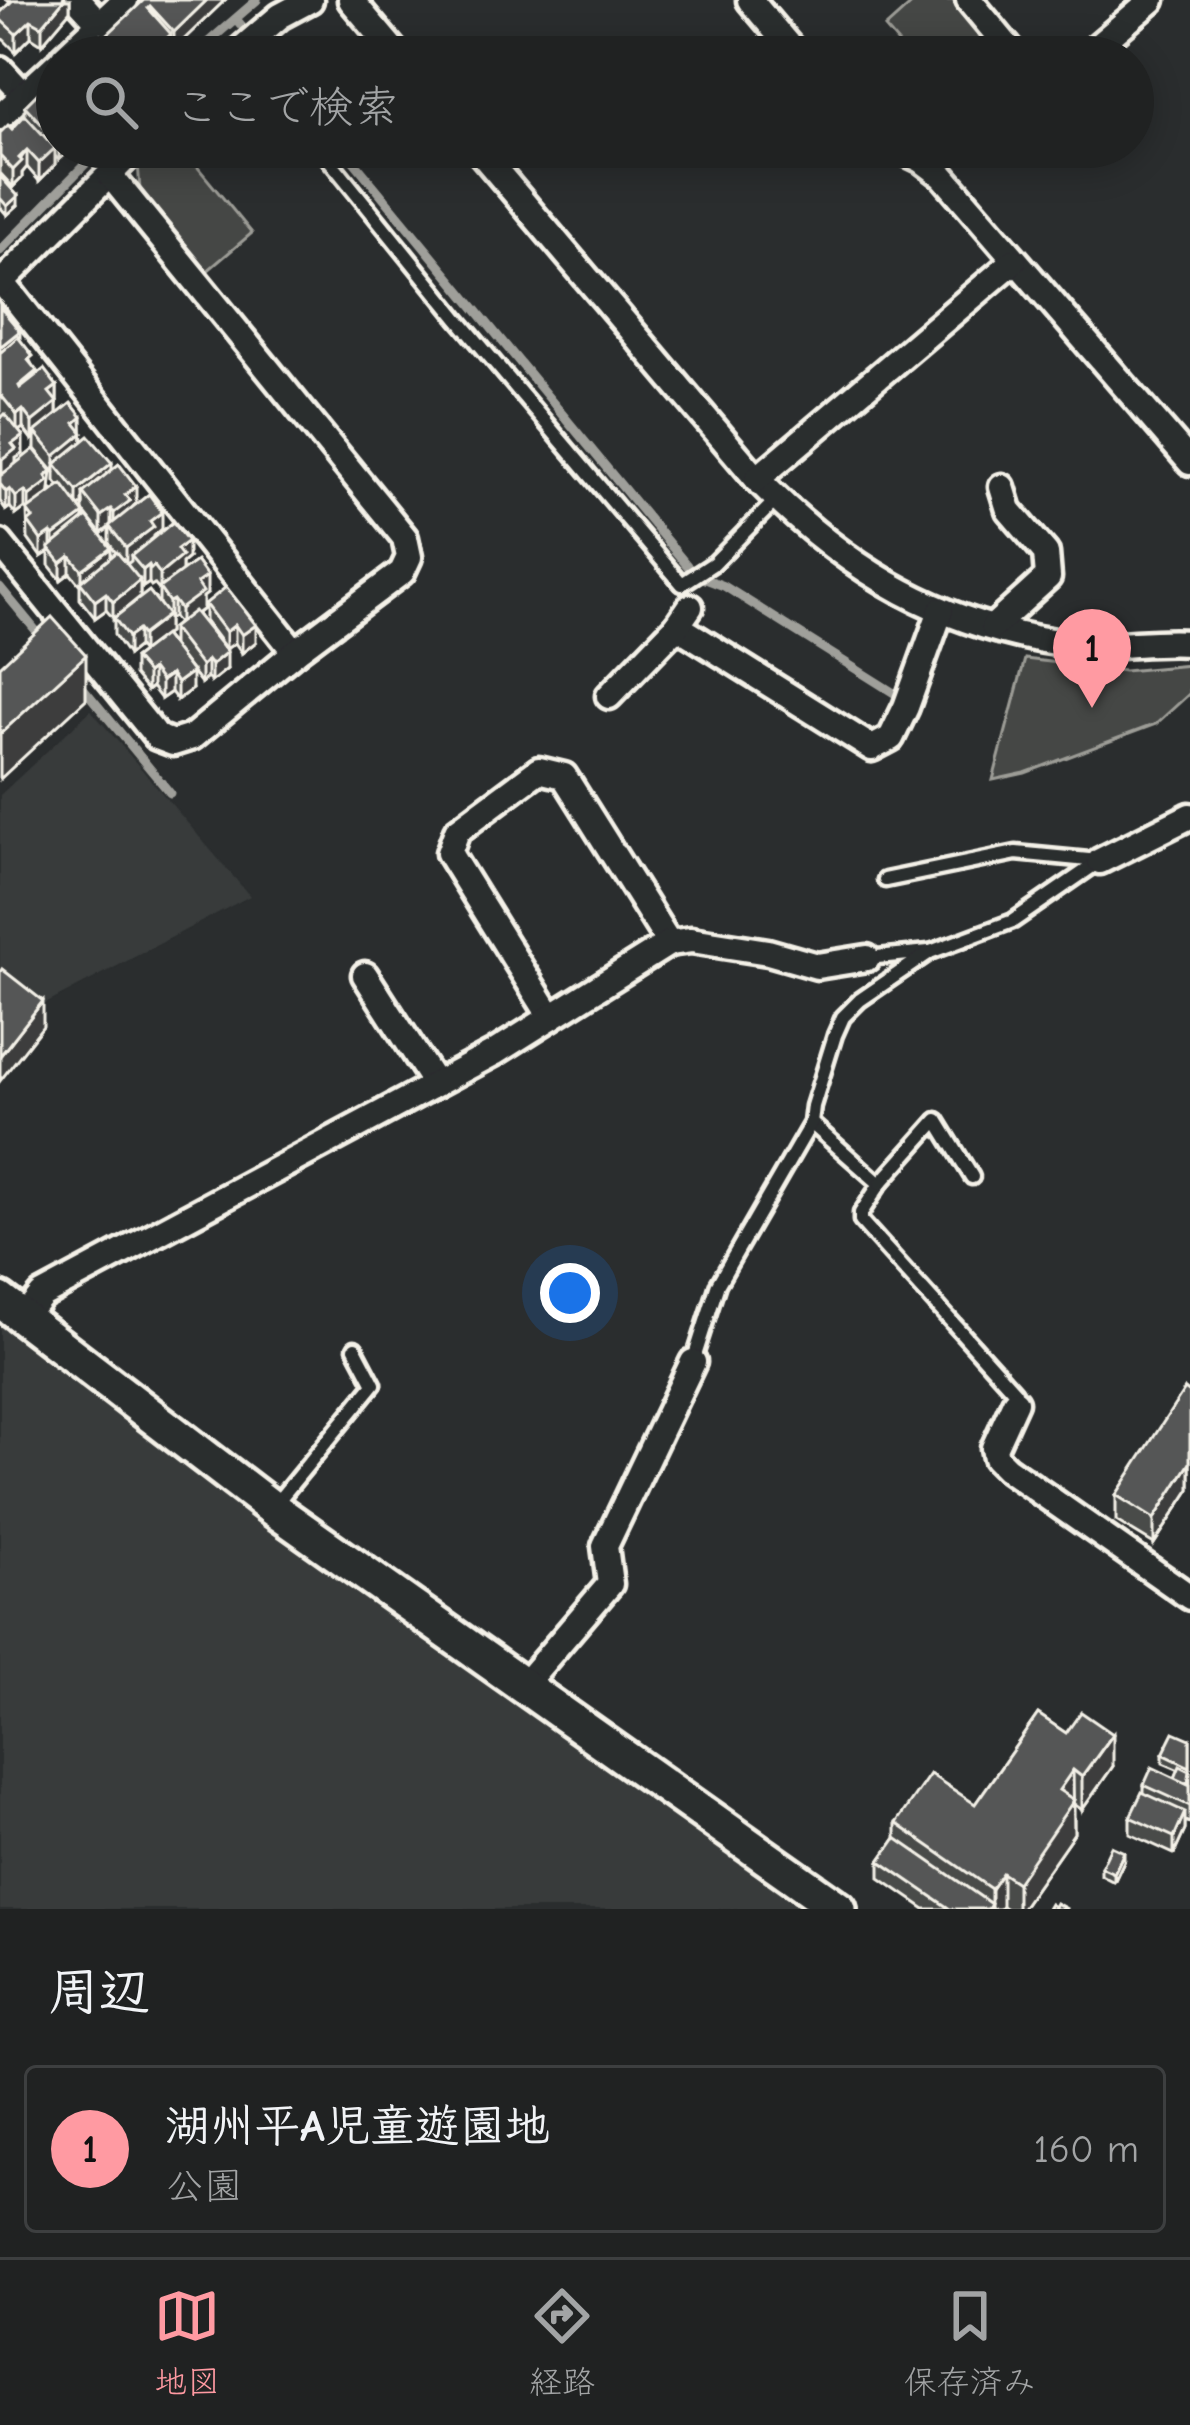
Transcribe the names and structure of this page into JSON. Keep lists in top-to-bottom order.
{
  "page": {
    "search": "ここで検索",
    "pins": "1",
    "heading": "周辺",
    "list": [
      {
        "mark": "1",
        "name": "湖州平A児童遊園地",
        "note": "公園",
        "value": "160 m"
      }
    ],
    "nav": ["地図", "経路", "保存済み"]
  }
}
